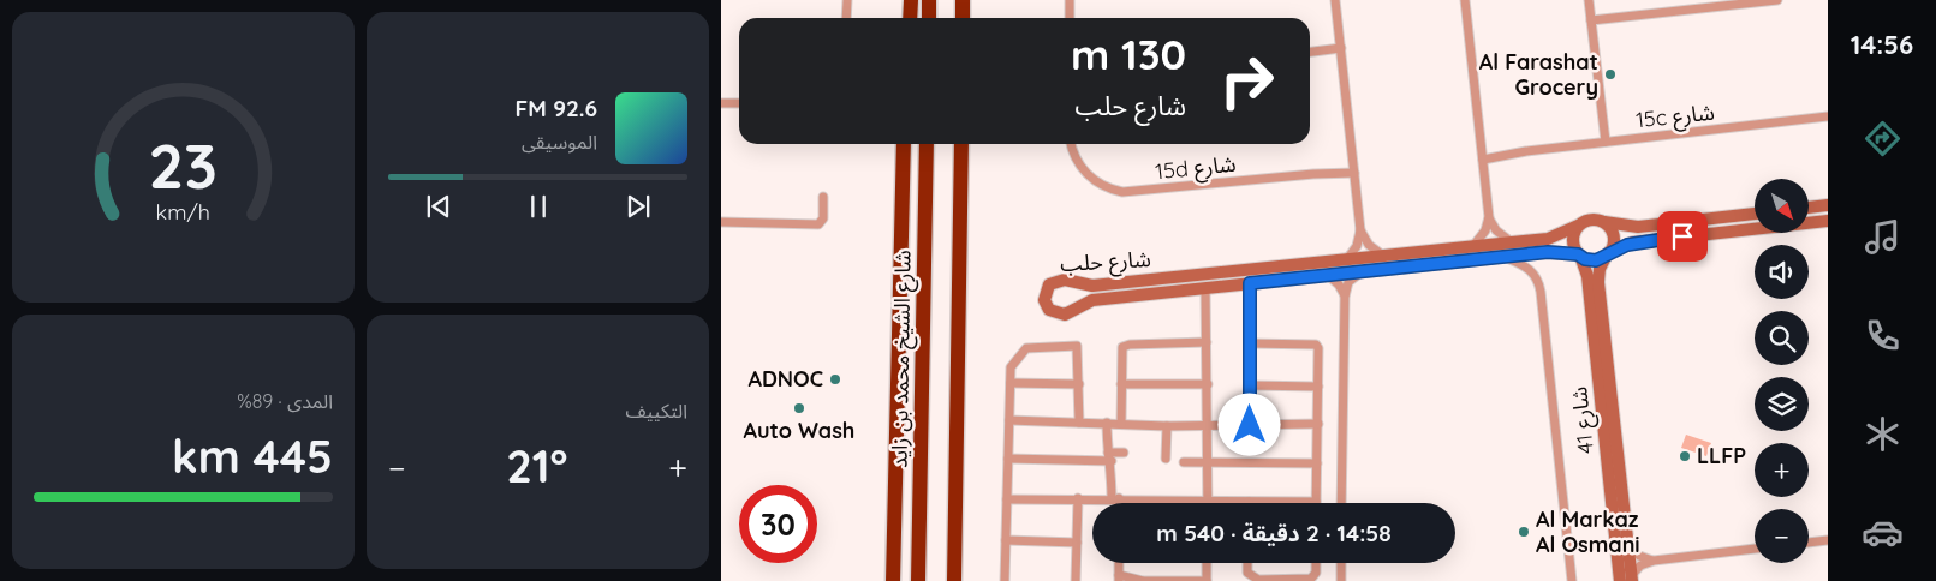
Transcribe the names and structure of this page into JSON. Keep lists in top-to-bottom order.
{
  "streets": {
    "highway": ["شارع الشيخ محمد بن زايد"],
    "street": [
      "15c شارع",
      "15d شارع",
      "شارع حلب",
      "شارع 41"
    ]
  },
  "crossings": [
    ["شارع حلب", "شارع 41"]
  ],
  "places": [
    "Al Farashat Grocery",
    "ADNOC",
    "Auto Wash",
    "LLFP",
    "Al Markaz Al Osmani"
  ],
  "north": "bottom right",
  "page": {
    "tabs": "14:56",
    "turn": ["130 m", "شارع حلب"],
    "song": ["92.6 FM", "الموسيقى"],
    "map_buttons": ["+", "−"],
    "tile": [
      "التكييف",
      ["المدى · 89%", "445 km"]
    ],
    "heat": ["−", "21°", "+"],
    "limit": "30",
    "trip": "14:58 · 2 دقيقة · 540 m",
    "gauge": ["23", "km/h"]
  }
}
